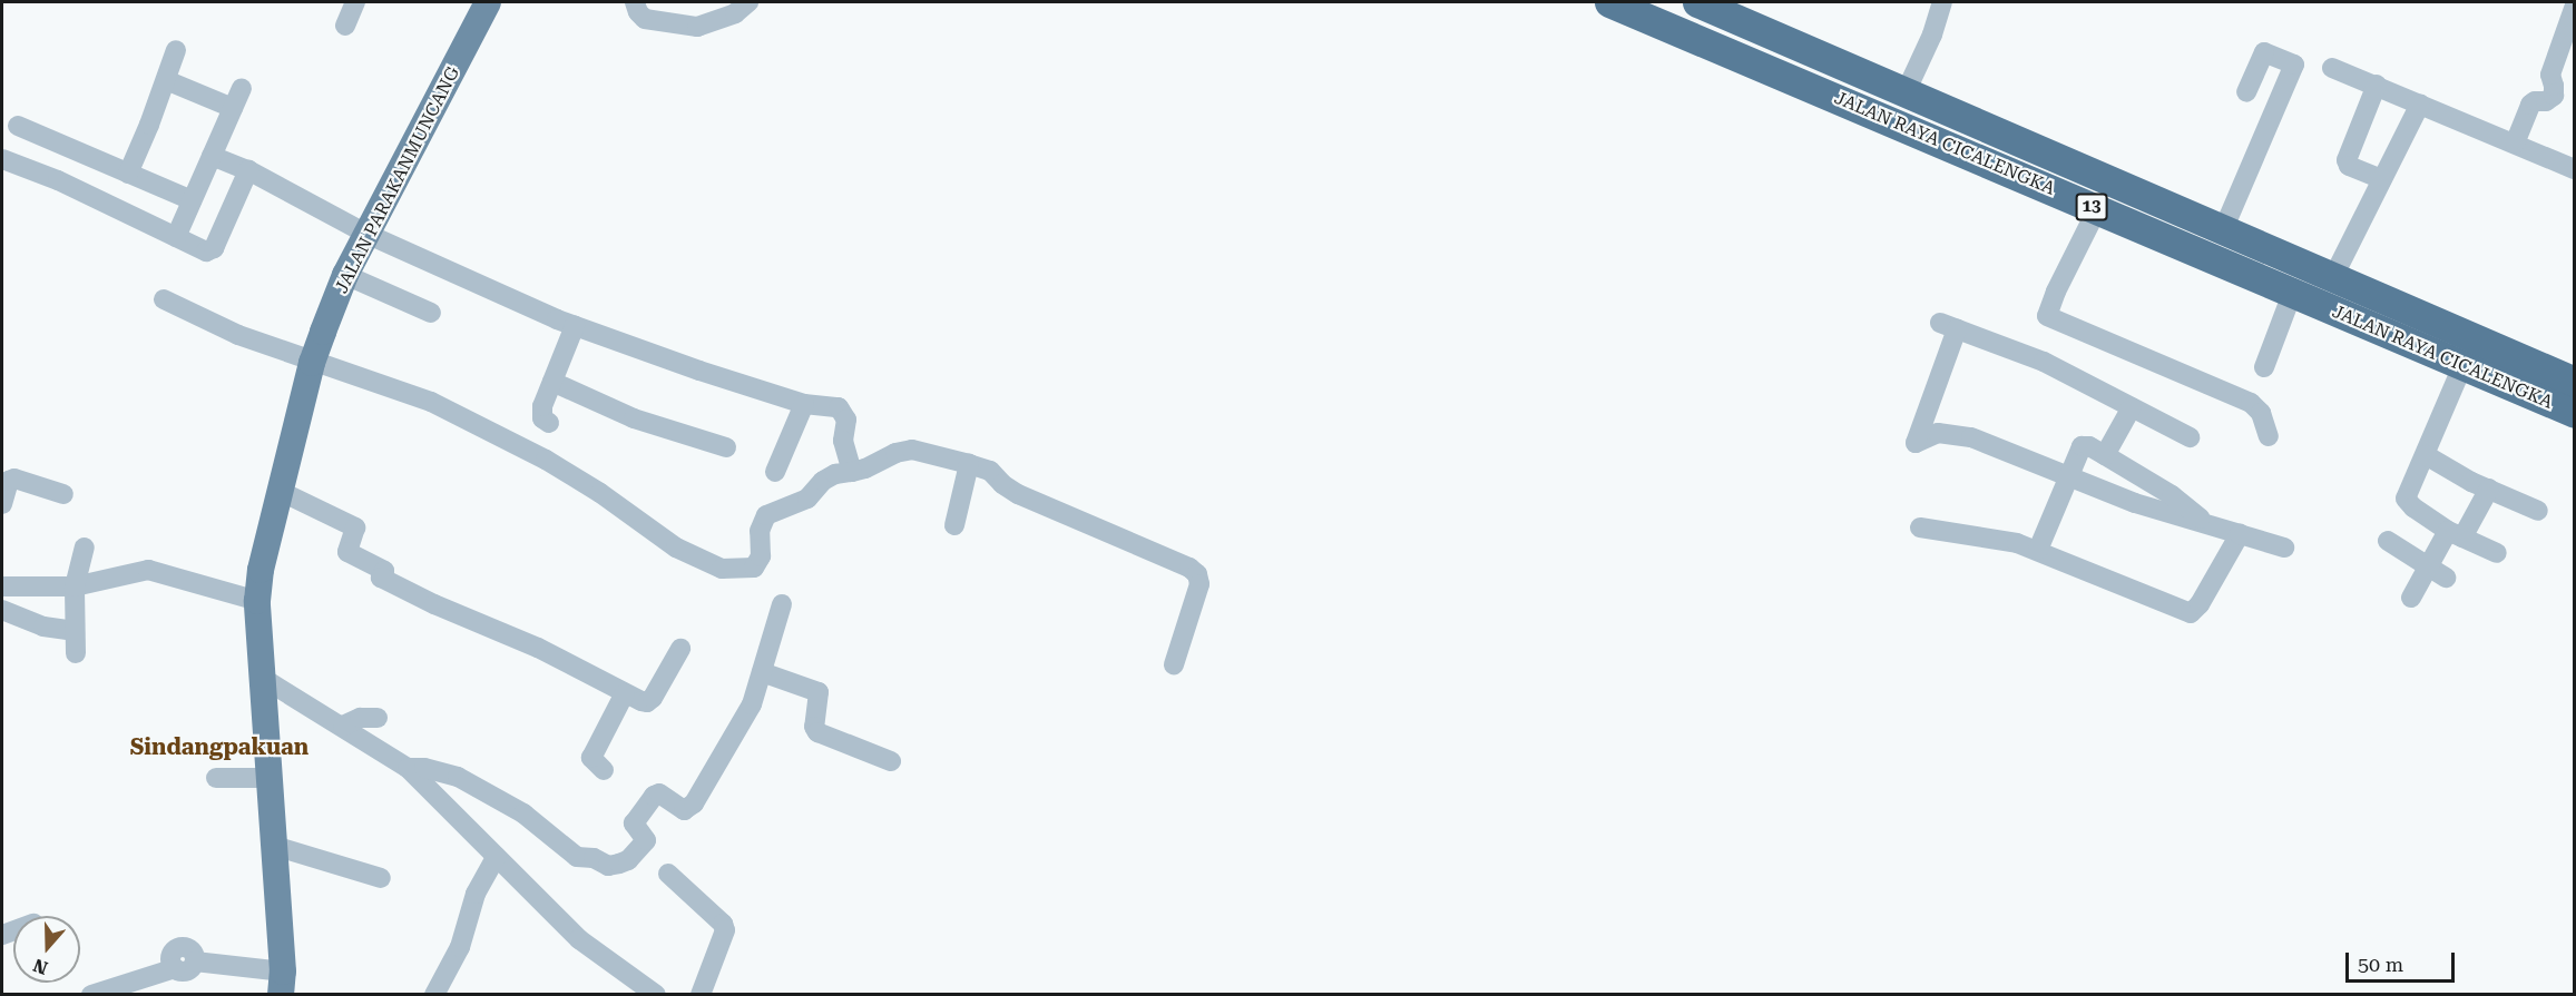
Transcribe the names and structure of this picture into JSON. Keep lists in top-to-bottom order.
{
  "streets": {
    "highway": ["JALAN RAYA CICALENGKA", "13"],
    "main road": ["JALAN PARAKANMUNCANG"]
  },
  "districts": ["Sindangpakuan"],
  "scale_bar": "50 m",
  "north": "bottom"
}
